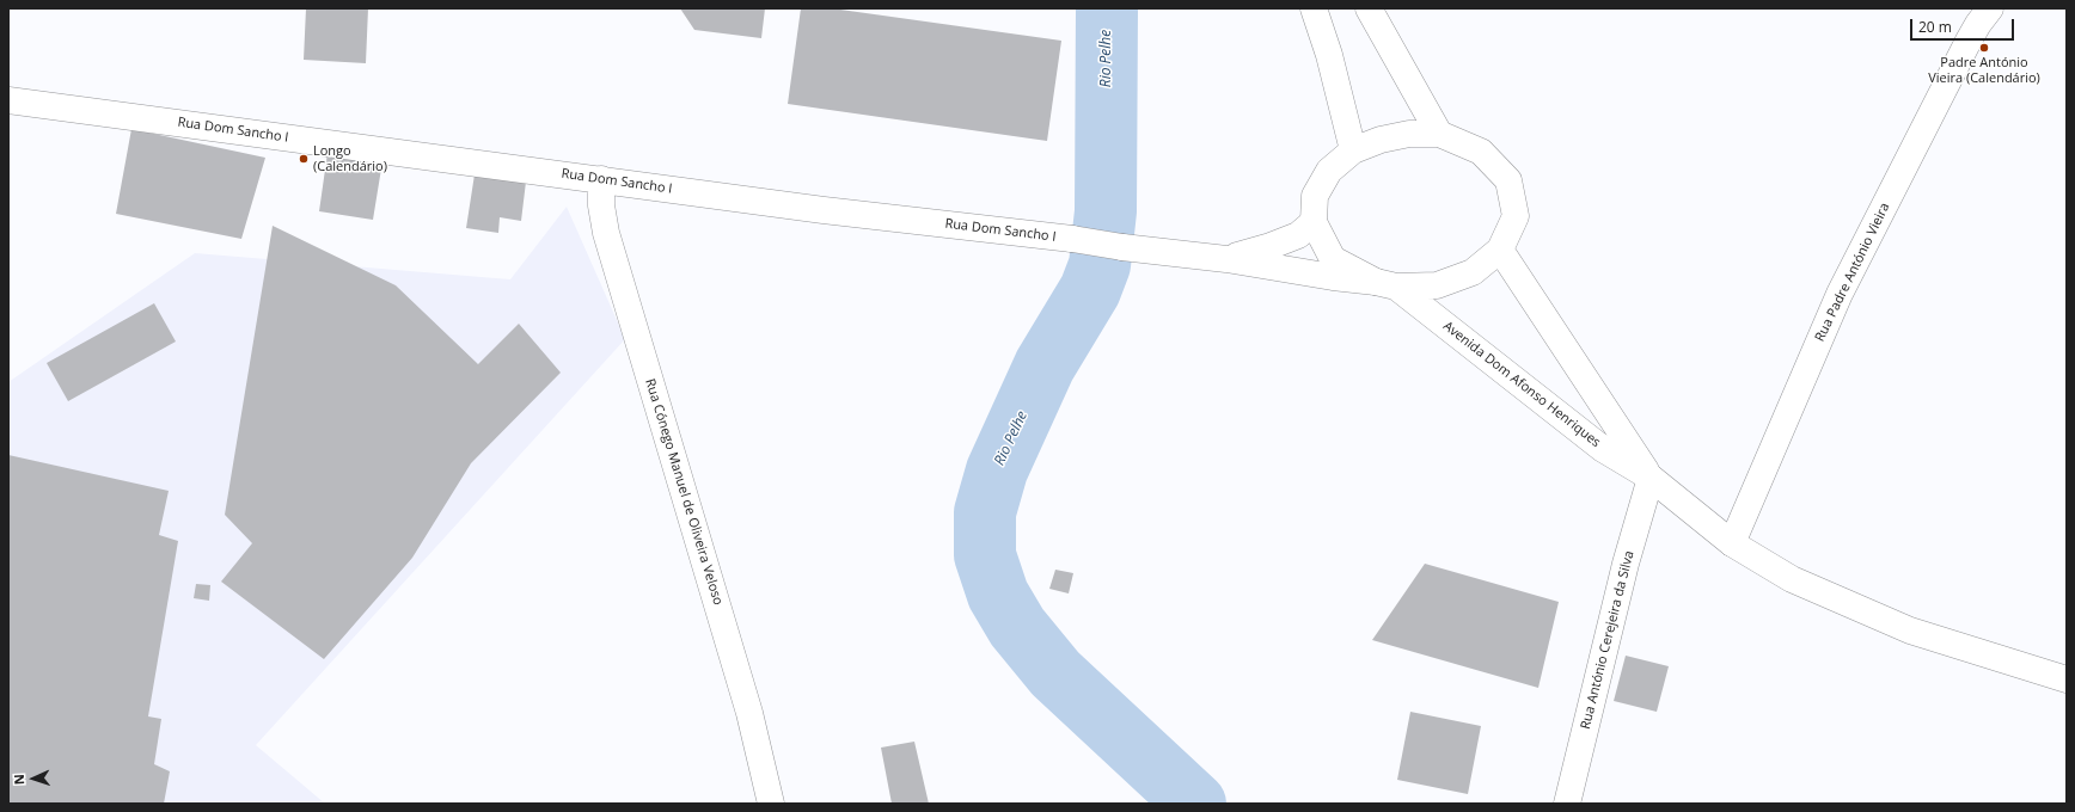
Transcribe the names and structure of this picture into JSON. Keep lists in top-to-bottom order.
{
  "streets": {
    "street": [
      "Rua Dom Sancho I",
      "Rua Padre António Vieira",
      "Avenida Dom Afonso Henriques",
      "Rua Cónego Manuel de Oliveira Veloso",
      "Rua António Cerejeira da Silva"
    ]
  },
  "crossings": [
    ["Rua Dom Sancho I", "Avenida Dom Afonso Henriques"],
    ["Rua Dom Sancho I", "Rua Cónego Manuel de Oliveira Veloso"],
    ["Rua Padre António Vieira", "Avenida Dom Afonso Henriques"],
    ["Avenida Dom Afonso Henriques", "Rua António Cerejeira da Silva"]
  ],
  "water": ["Rio Pelhe"],
  "places": ["Padre António Vieira (Calendário)", "Longo (Calendário)"],
  "scale_bar": "20 m",
  "north": "left"
}
